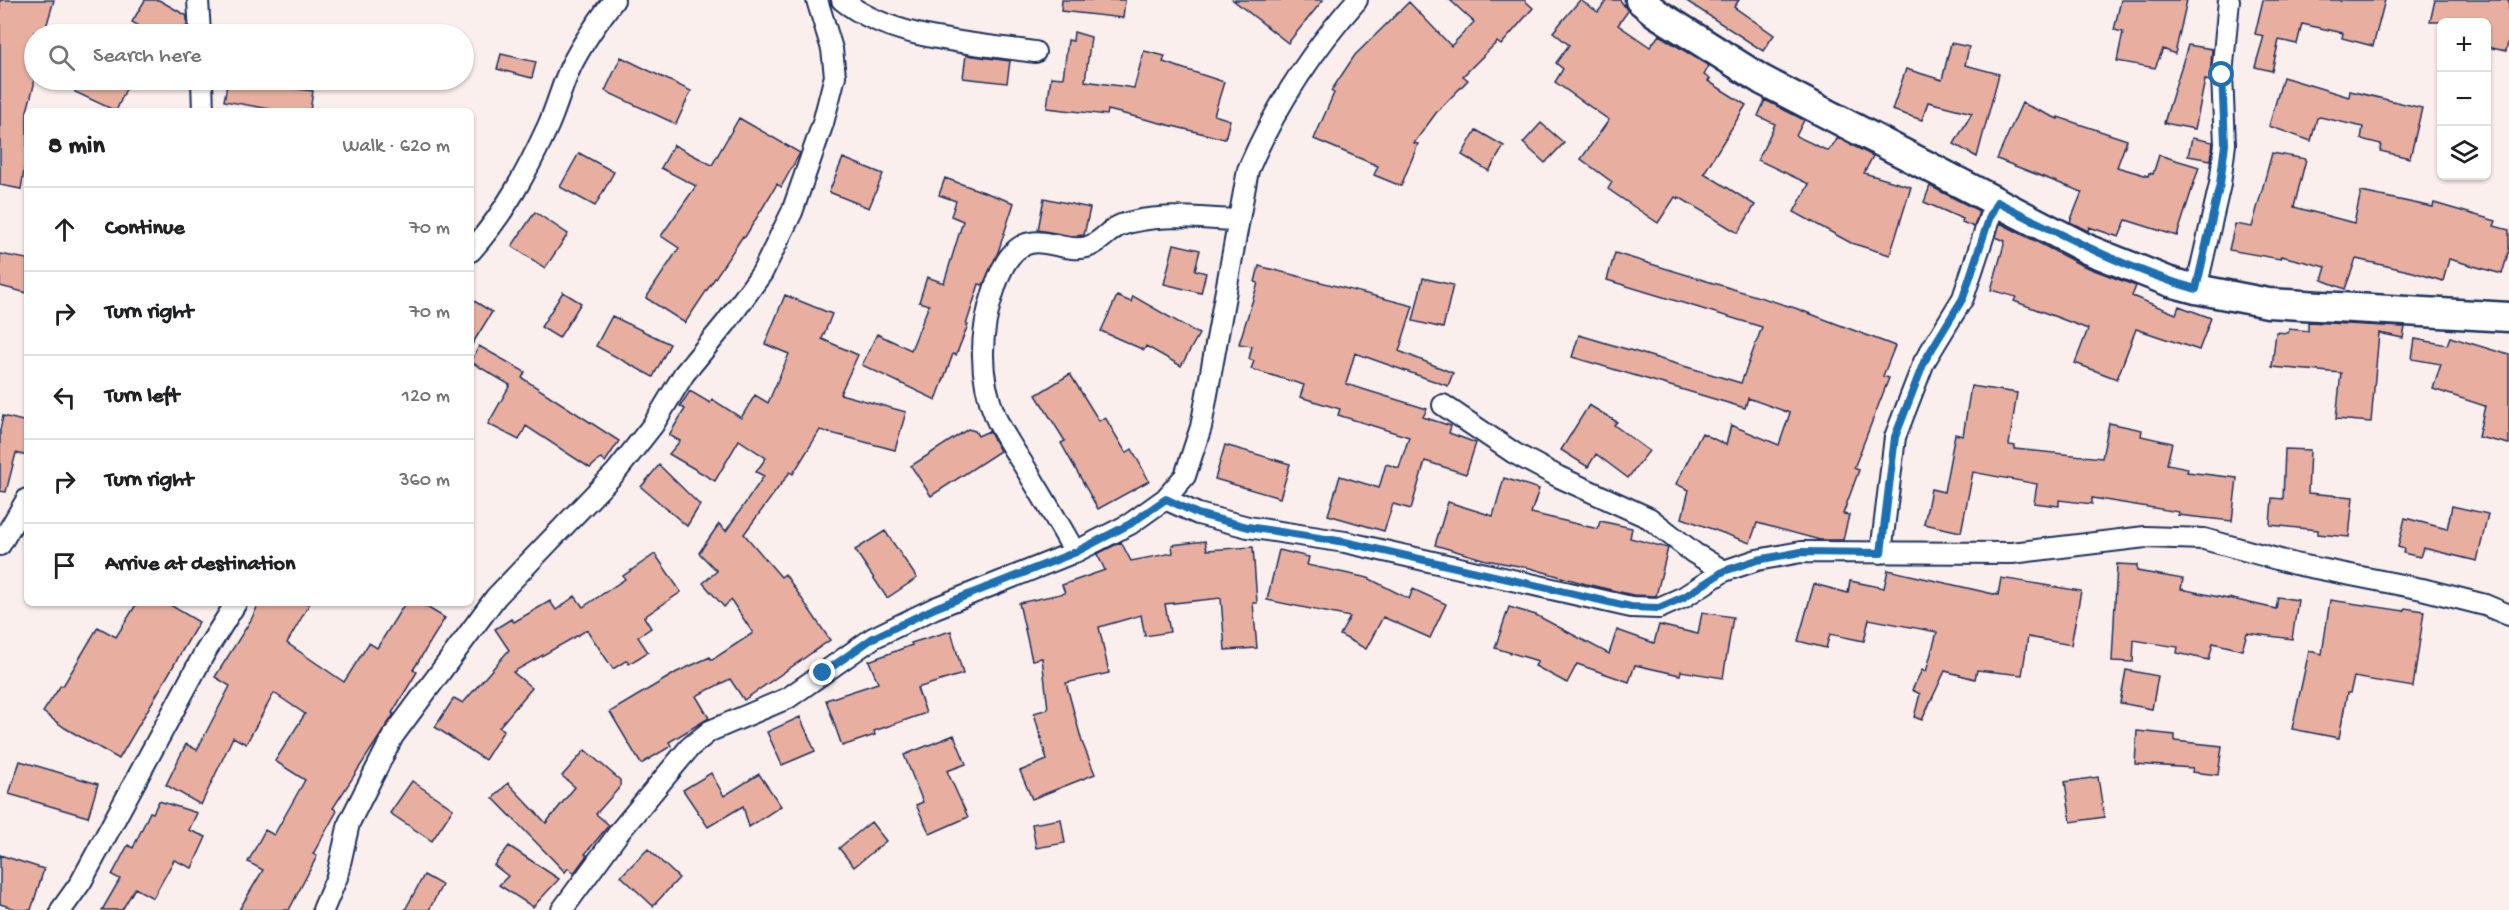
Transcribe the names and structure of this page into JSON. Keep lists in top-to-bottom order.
{
  "page": {
    "map_buttons": ["+", "−"],
    "search": "Search here",
    "heading": ["8 min", "Walk · 620 m"],
    "list": [
      ["Continue", "70 m"],
      ["Turn right", "70 m"],
      ["Turn left", "120 m"],
      ["Turn right", "360 m"],
      "Arrive at destination"
    ]
  }
}
